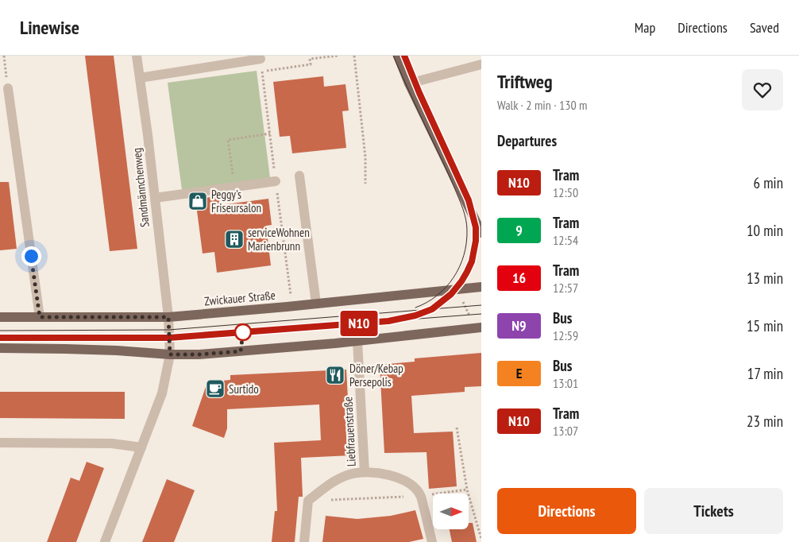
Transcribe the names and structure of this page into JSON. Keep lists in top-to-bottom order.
{
  "streets": {
    "main road": ["Zwickauer Straße"],
    "street": ["Sandmännchenweg", "Liebfrauenstraße"]
  },
  "crossings": [
    ["Sandmännchenweg", "Zwickauer Straße"]
  ],
  "places": {
    "shop": ["Peggy's Friseursalon"],
    "building": ["serviceWohnen Marienbrunn"],
    "restaurant": ["Döner/Kebap Persepolis"],
    "cafe": ["Surtido"]
  },
  "lines": ["tram line N10"],
  "north": "right",
  "page": {
    "header": "Linewise",
    "nav": ["Map", "Directions", "Saved"],
    "on_map": "N10",
    "heading": [
      ["Triftweg", "Walk · 2 min · 130 m"],
      "Departures"
    ],
    "list": [
      {
        "mark": "N10",
        "name": "Tram",
        "note": "12:50",
        "value": "6 min"
      },
      {
        "mark": "9",
        "name": "Tram",
        "note": "12:54",
        "value": "10 min"
      },
      {
        "mark": "16",
        "name": "Tram",
        "note": "12:57",
        "value": "13 min"
      },
      {
        "mark": "N9",
        "name": "Bus",
        "note": "12:59",
        "value": "15 min"
      },
      {
        "mark": "E",
        "name": "Bus",
        "note": "13:01",
        "value": "17 min"
      },
      {
        "mark": "N10",
        "name": "Tram",
        "note": "13:07",
        "value": "23 min"
      }
    ],
    "buttons": ["Directions", "Tickets"]
  }
}
